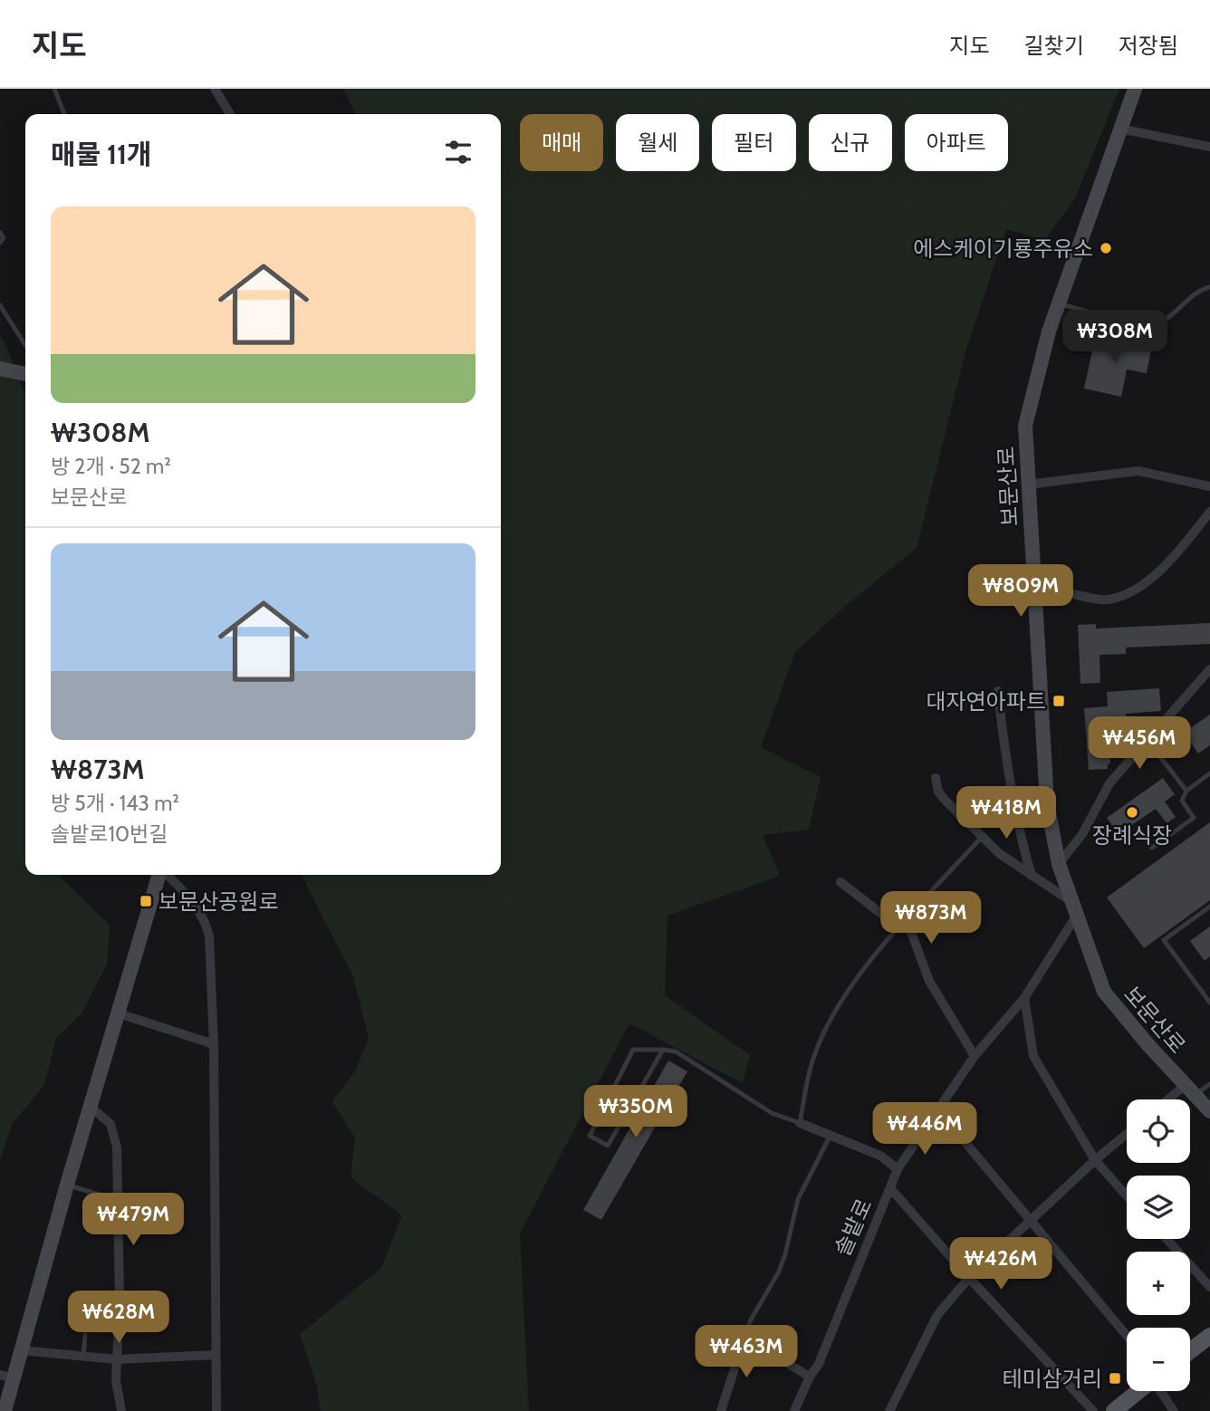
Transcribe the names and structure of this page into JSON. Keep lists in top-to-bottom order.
{
  "streets": {
    "main road": ["보문산로"],
    "street": ["솔밭로"]
  },
  "crossings": [
    ["보문산로", "솔밭로"]
  ],
  "places": {
    "other": ["에스케이기룡주유소", "장례식장"],
    "transit": ["대자연아파트", "보문산공원로", "테미삼거리"]
  },
  "page": {
    "header": "지도",
    "nav": ["지도", "길찾기", "저장됨"],
    "chip": [
      "매매",
      "월세",
      "필터",
      "신규",
      "아파트"
    ],
    "heading": "매물 11개",
    "list": [
      {
        "name": "₩308M",
        "note": "방 2개 · 52 m² · 보문산로"
      },
      {
        "name": "₩873M",
        "note": "방 5개 · 143 m² · 솔밭로10번길"
      }
    ],
    "price": [
      "₩308M",
      "₩809M",
      "₩456M",
      "₩418M",
      "₩873M",
      "₩350M",
      "₩446M",
      "₩479M",
      "₩426M",
      "₩628M",
      "₩463M"
    ],
    "map_buttons": ["+", "−"]
  }
}
